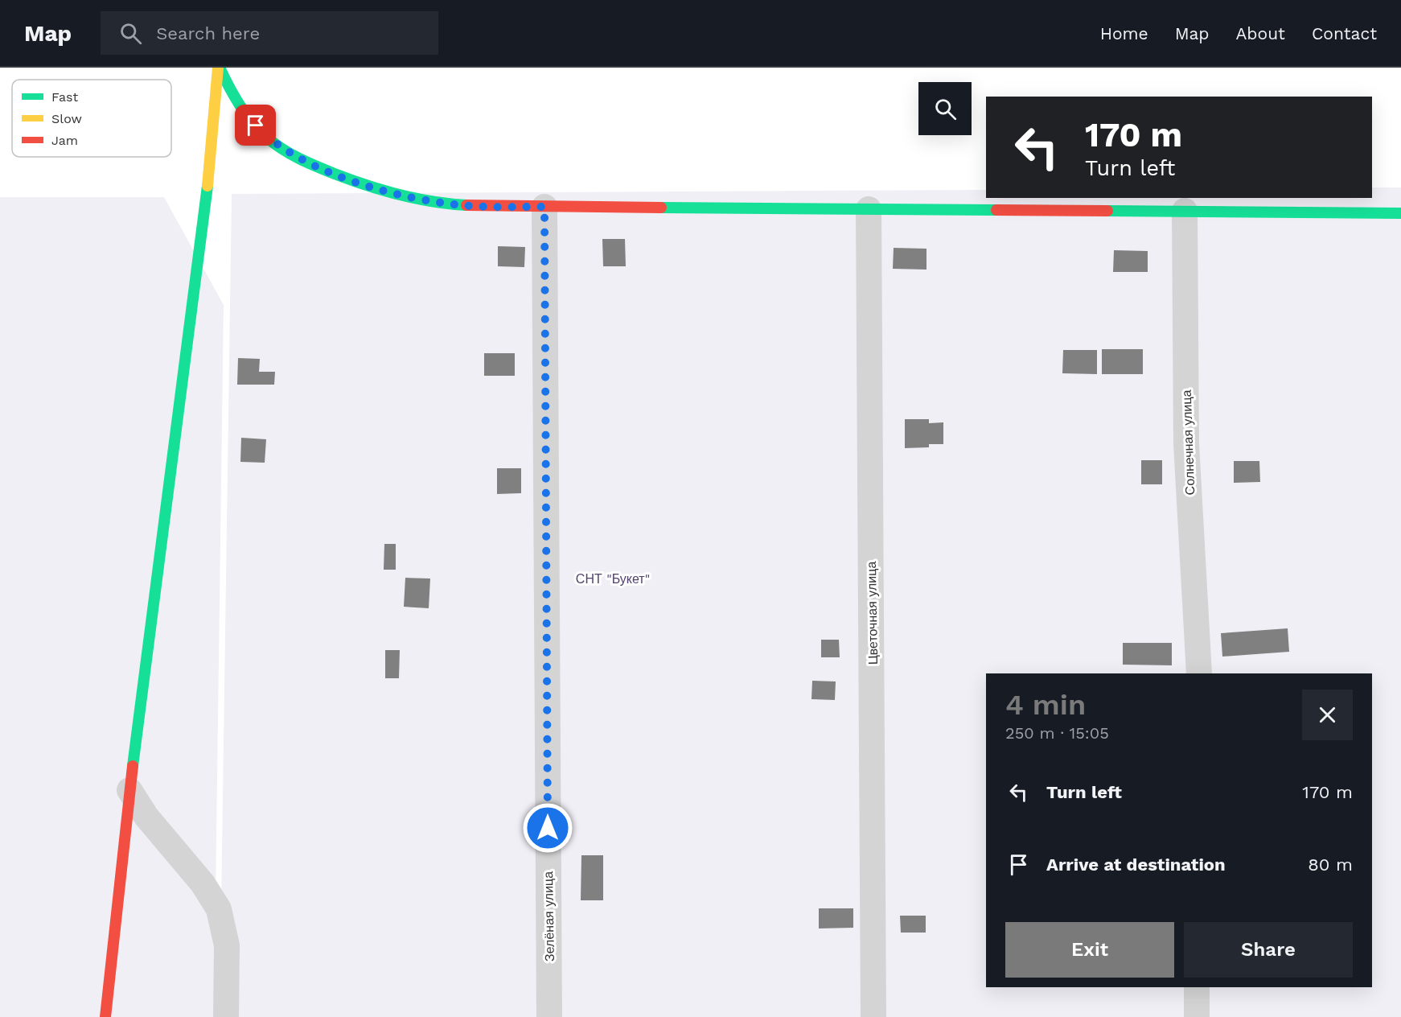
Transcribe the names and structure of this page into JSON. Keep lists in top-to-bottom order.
{
  "streets": {
    "street": ["Солнечная улица", "Цветочная улица", "Зелёная улица"]
  },
  "parks": ["СНТ \"Букет\""],
  "legend": ["Fast", "Slow", "Jam"],
  "page": {
    "header": "Map",
    "search": "Search here",
    "nav": [
      "Home",
      "Map",
      "About",
      "Contact"
    ],
    "turn": ["170 m", "Turn left"],
    "heading": ["4 min", "250 m · 15:05"],
    "list": [
      {
        "name": "Turn left",
        "value": "170 m"
      },
      {
        "name": "Arrive at destination",
        "value": "80 m"
      }
    ],
    "buttons": ["Exit", "Share"]
  }
}
